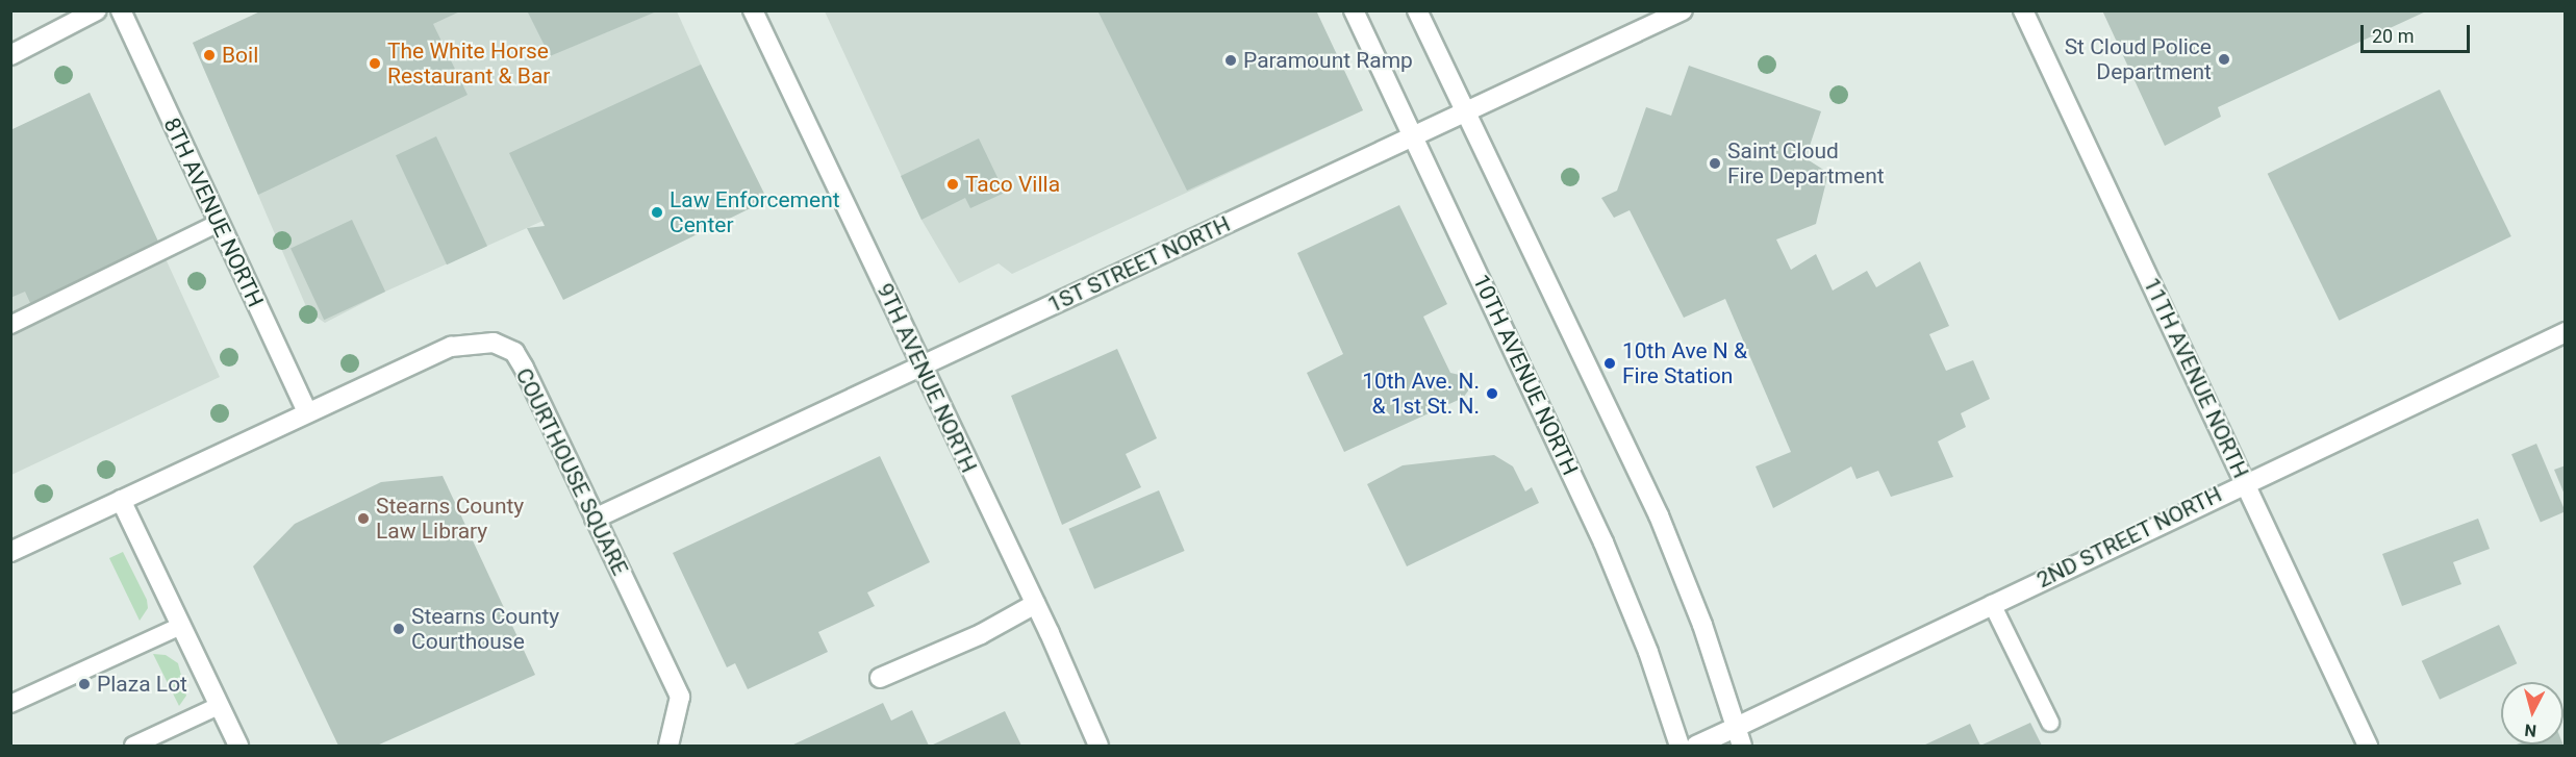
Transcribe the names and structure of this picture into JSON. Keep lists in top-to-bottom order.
{
  "streets": {
    "street": [
      "8TH AVENUE NORTH",
      "1ST STREET NORTH",
      "10TH AVENUE NORTH",
      "9TH AVENUE NORTH",
      "11TH AVENUE NORTH",
      "COURTHOUSE SQUARE",
      "2ND STREET NORTH"
    ]
  },
  "crossings": [
    ["8TH AVENUE NORTH", "COURTHOUSE SQUARE"],
    ["1ST STREET NORTH", "10TH AVENUE NORTH"],
    ["1ST STREET NORTH", "9TH AVENUE NORTH"],
    ["1ST STREET NORTH", "COURTHOUSE SQUARE"],
    ["11TH AVENUE NORTH", "2ND STREET NORTH"]
  ],
  "places": [
    "Boil",
    "St Cloud Police Department",
    "Paramount Ramp",
    "The White Horse Restaurant & Bar",
    "Saint Cloud Fire Department",
    "Taco Villa",
    "Law Enforcement Center",
    "10th Ave N & Fire Station",
    "10th Ave. N. & 1st St. N.",
    "Stearns County Law Library",
    "Stearns County Courthouse",
    "Plaza Lot"
  ],
  "scale_bar": "20 m",
  "north": "bottom"
}
